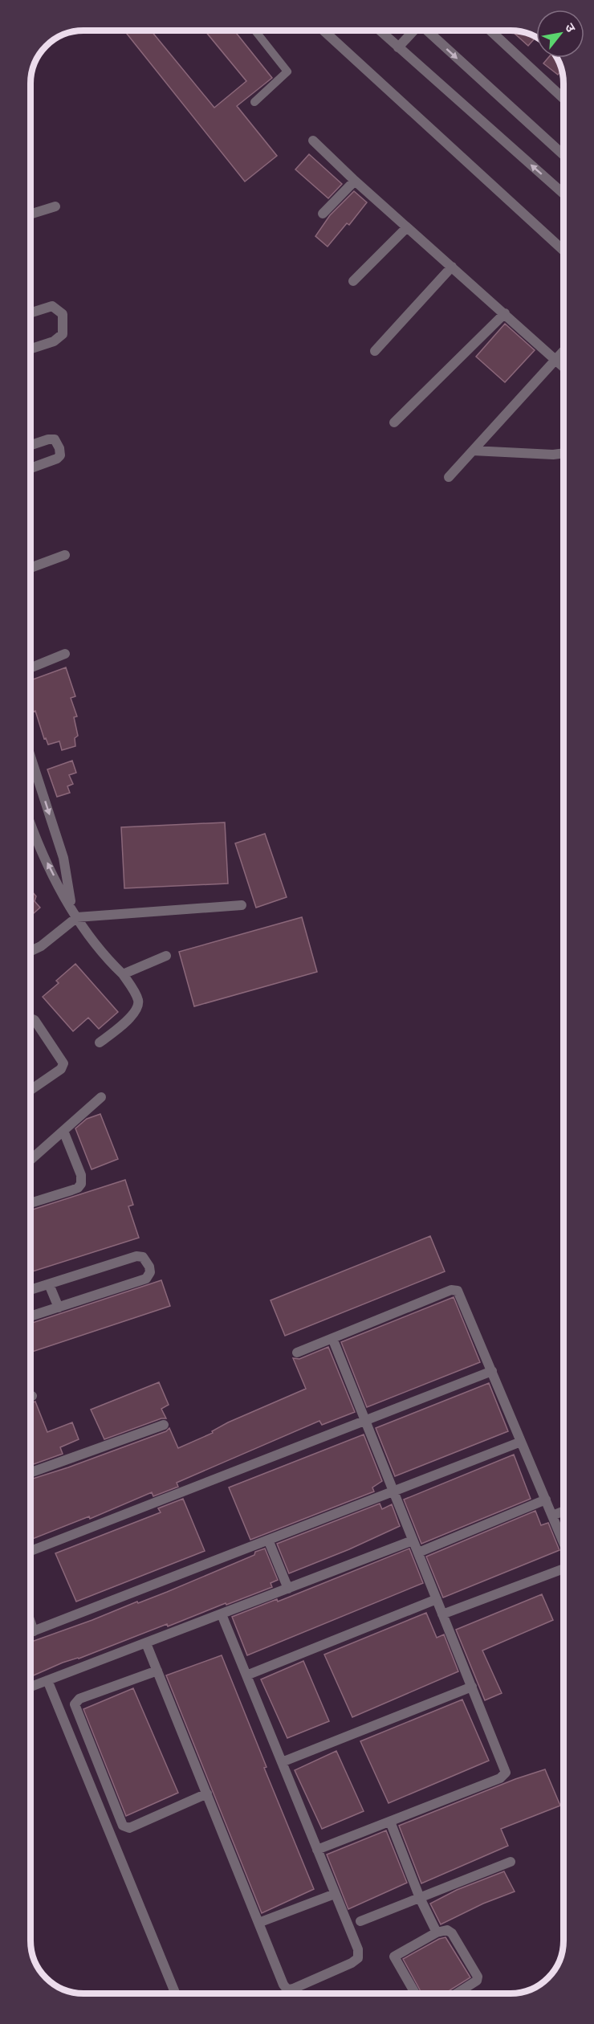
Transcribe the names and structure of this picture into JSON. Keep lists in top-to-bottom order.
{
  "north": "top right"
}
